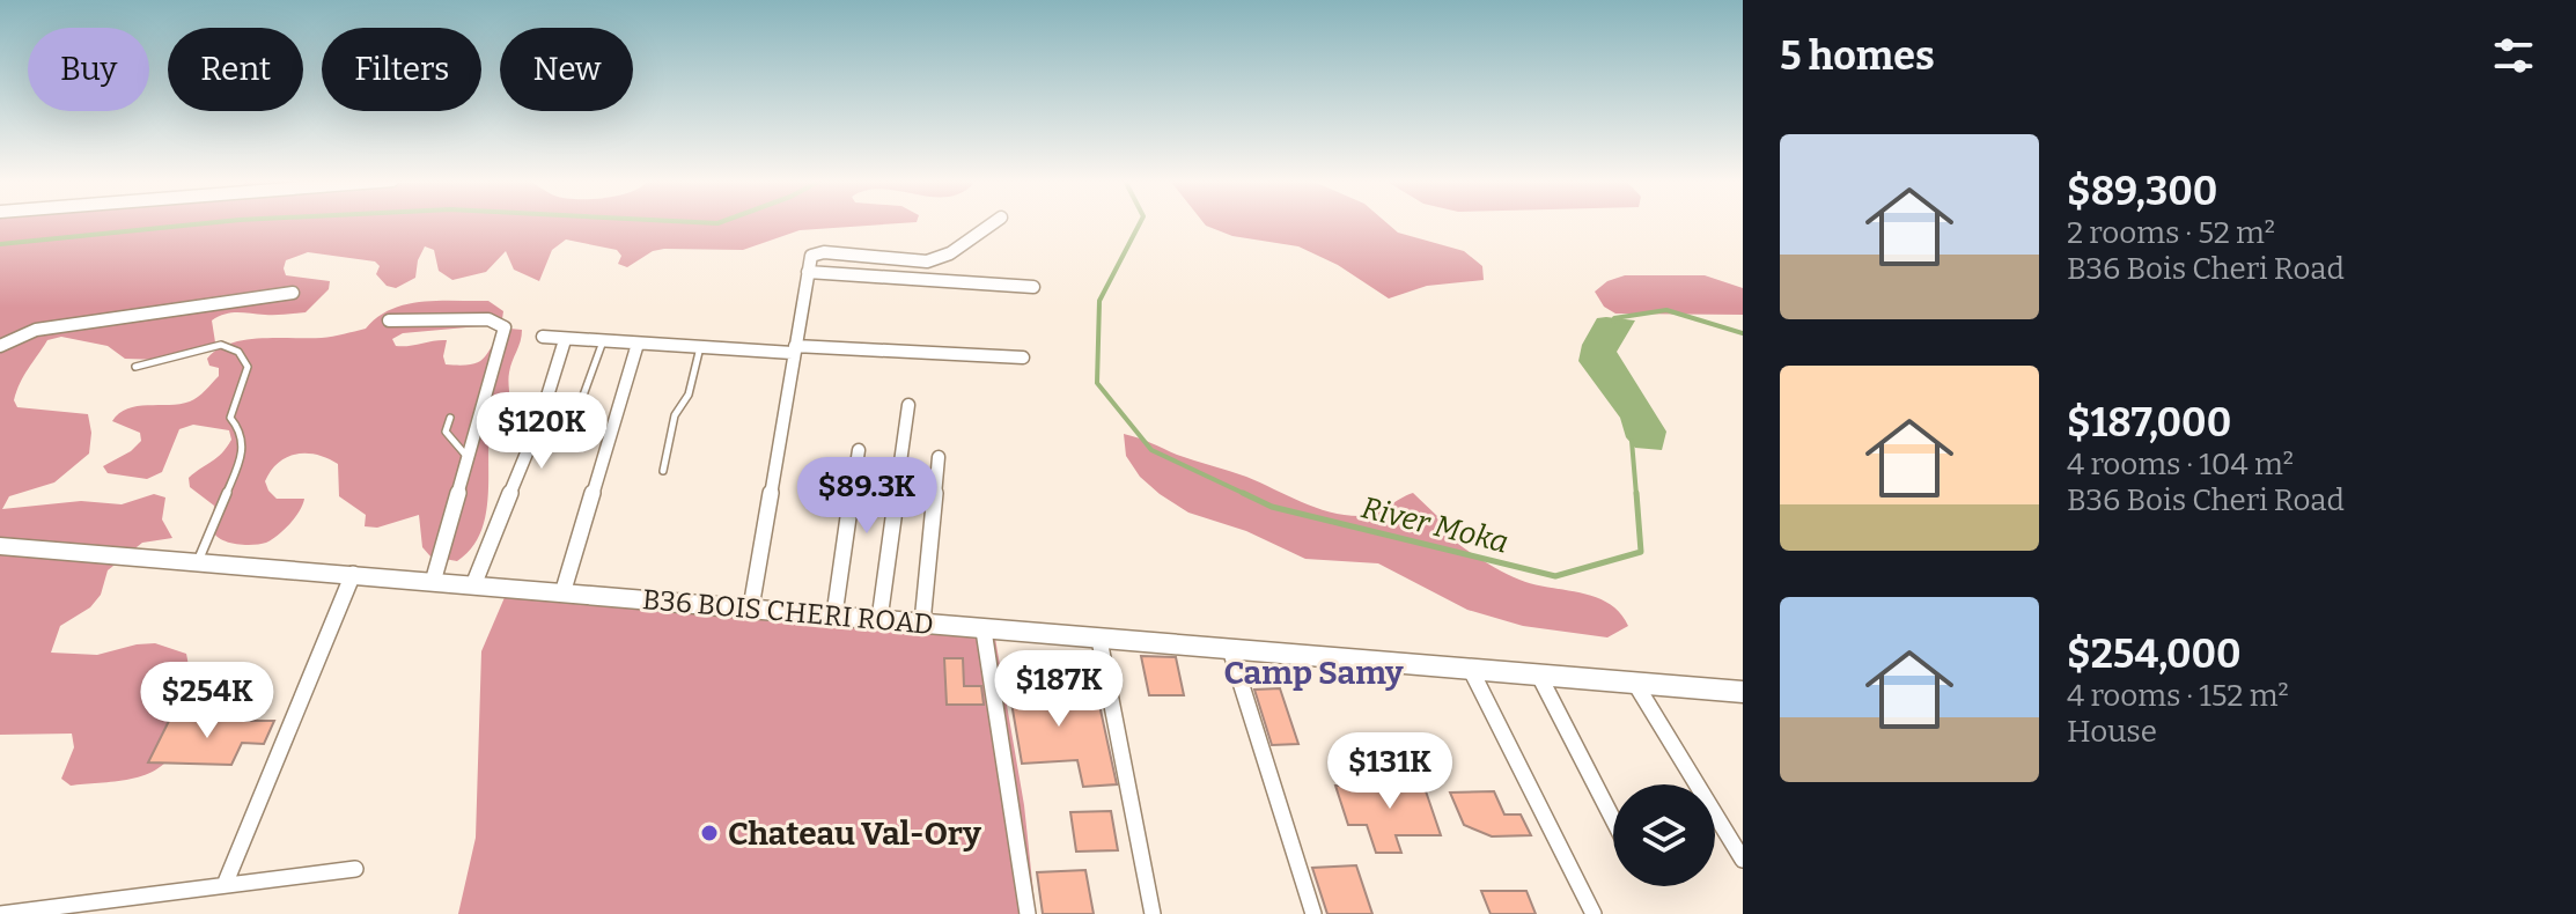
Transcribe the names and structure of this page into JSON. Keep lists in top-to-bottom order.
{
  "streets": {
    "main road": ["B36 BOIS CHERI ROAD"]
  },
  "districts": ["Camp Samy"],
  "water": ["River Moka"],
  "places": ["Chateau Val-Ory"],
  "page": {
    "heading": "5 homes",
    "chip": [
      "Buy",
      "Rent",
      "Filters",
      "New"
    ],
    "list": [
      {
        "name": "$89,300",
        "note": "2 rooms · 52 m² · B36 Bois Cheri Road"
      },
      {
        "name": "$187,000",
        "note": "4 rooms · 104 m² · B36 Bois Cheri Road"
      },
      {
        "name": "$254,000",
        "note": "4 rooms · 152 m² · House"
      }
    ],
    "price": [
      "$120K",
      "$89.3K",
      "$187K",
      "$254K",
      "$131K"
    ]
  }
}
